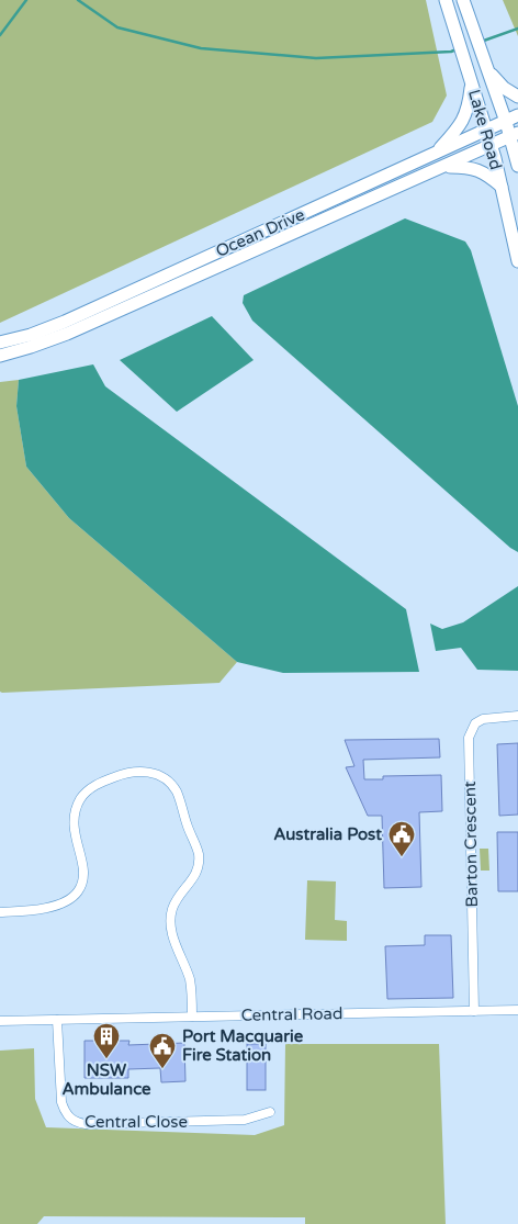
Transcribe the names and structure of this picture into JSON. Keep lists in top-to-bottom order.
{
  "streets": {
    "main road": ["Lake Road", "Ocean Drive"],
    "street": ["Barton Crescent", "Central Road", "Central Close"]
  },
  "crossings": [
    ["Lake Road", "Ocean Drive"],
    ["Barton Crescent", "Central Road"],
    ["Central Road", "Central Close"]
  ],
  "places": {
    "public building": ["Australia Post", "Port Macquarie Fire Station"],
    "building": ["NSW Ambulance"]
  }
}
